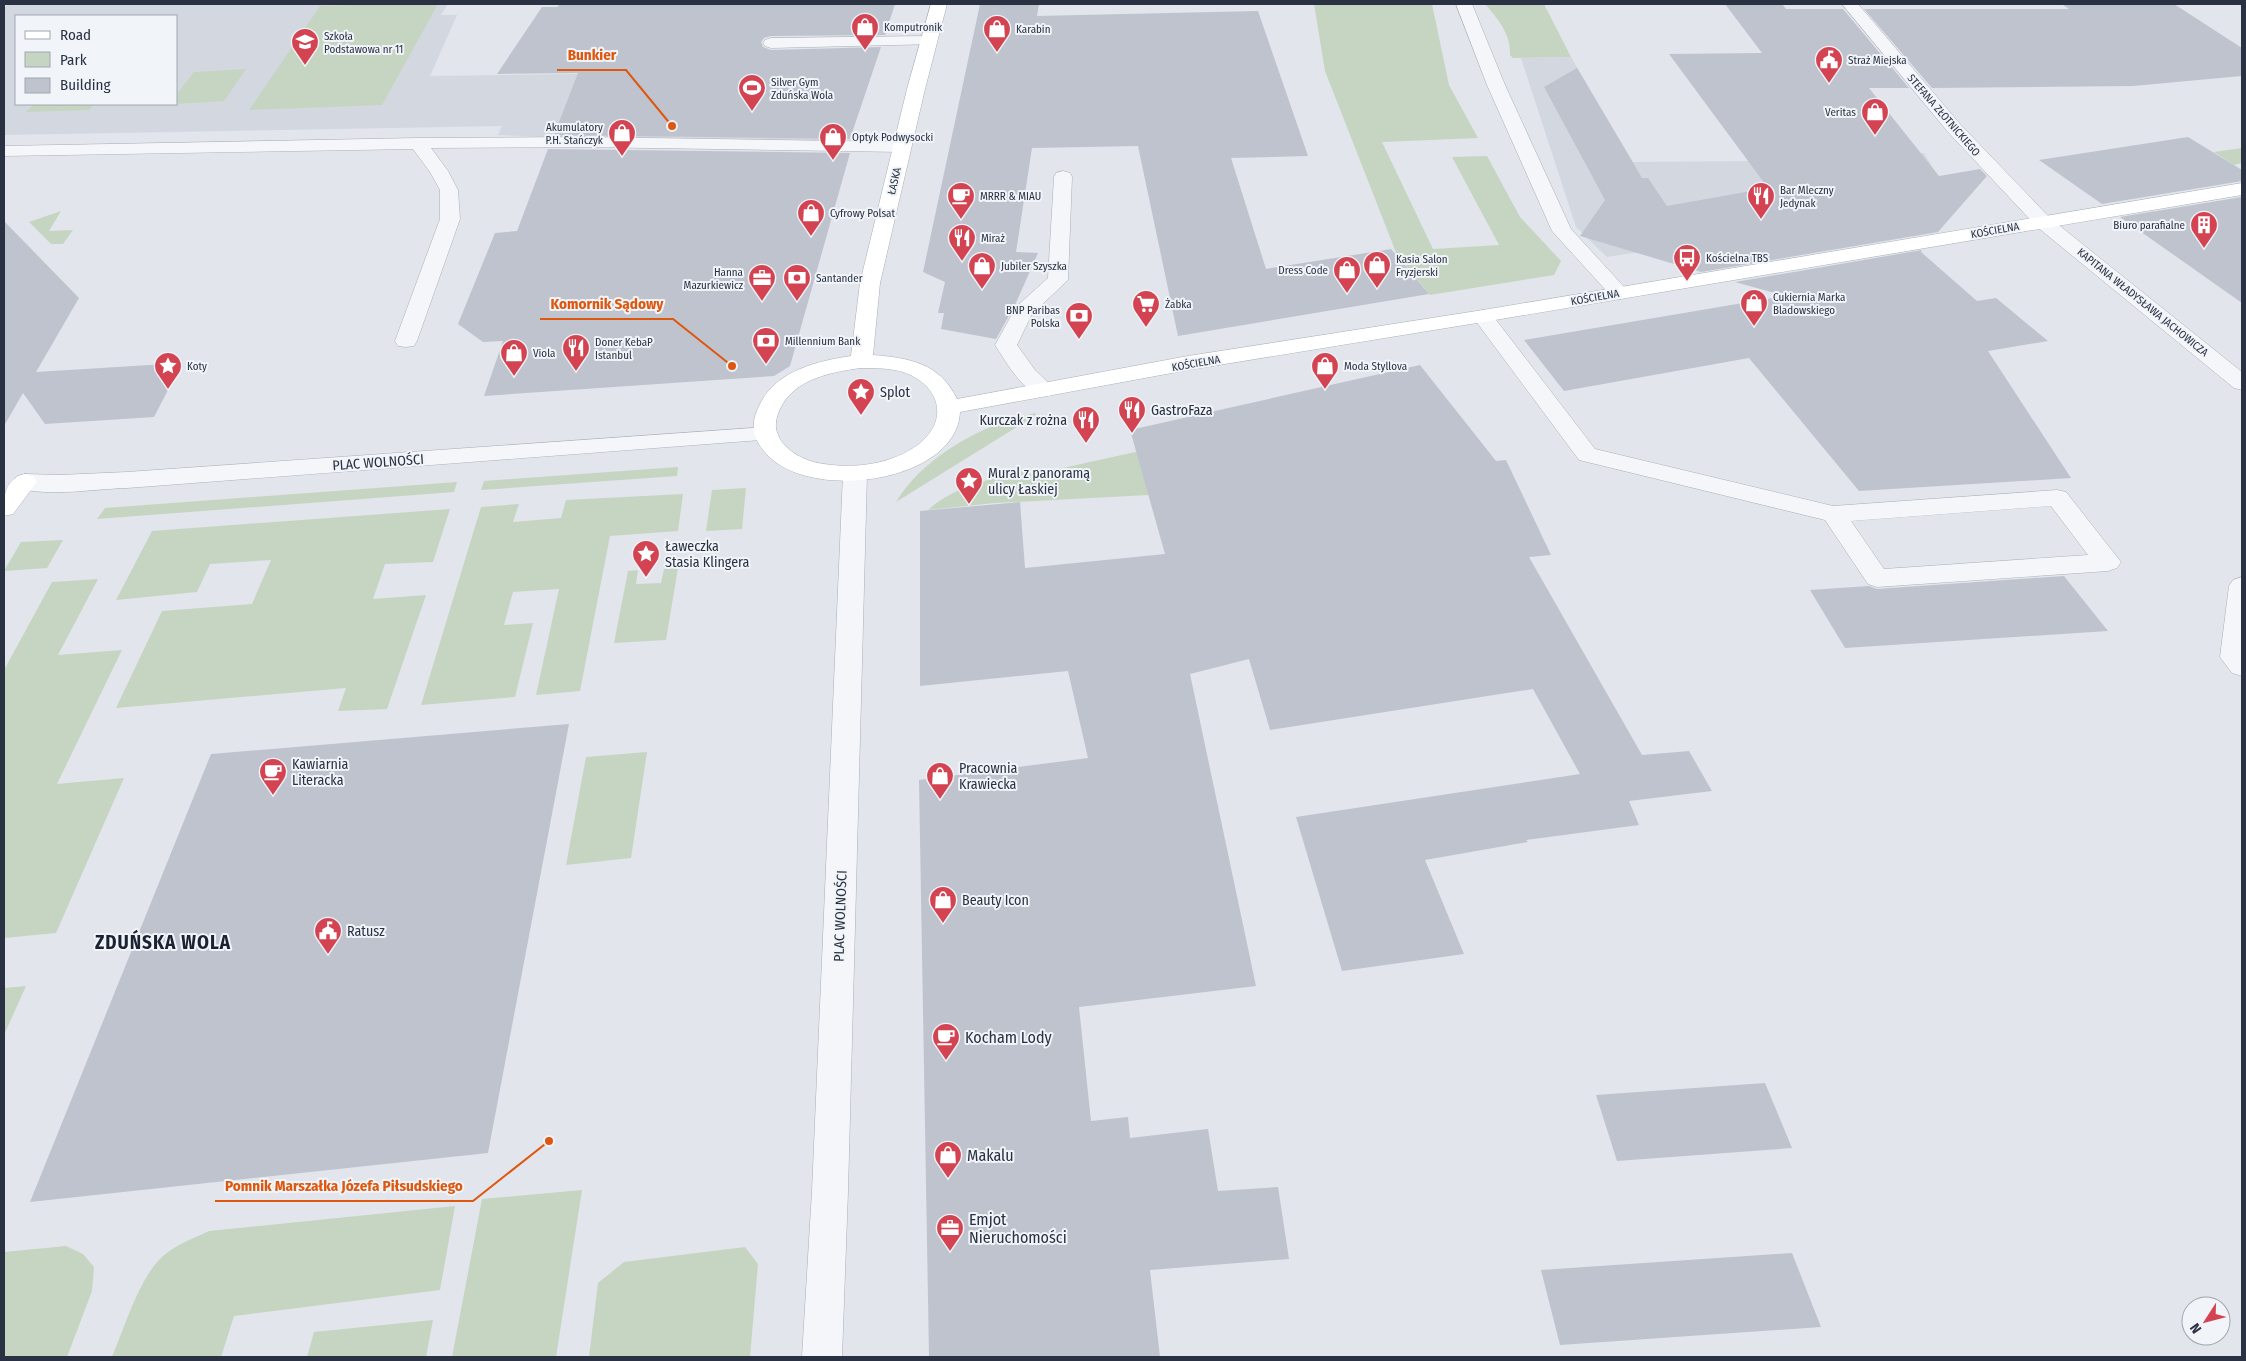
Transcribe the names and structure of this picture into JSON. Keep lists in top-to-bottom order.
{
  "streets": {
    "street": [
      "STEFANA ZŁOTNICKIEGO",
      "ŁASKA",
      "KOŚCIELNA",
      "KAPITANA WŁADYSŁAWA JACHOWICZA",
      "PLAC WOLNOŚCI"
    ]
  },
  "crossings": [
    ["STEFANA ZŁOTNICKIEGO", "KOŚCIELNA"],
    ["STEFANA ZŁOTNICKIEGO", "KAPITANA WŁADYSŁAWA JACHOWICZA"],
    ["ŁASKA", "KOŚCIELNA"],
    ["ŁASKA", "PLAC WOLNOŚCI"],
    ["KOŚCIELNA", "KAPITANA WŁADYSŁAWA JACHOWICZA"],
    ["KOŚCIELNA", "PLAC WOLNOŚCI"]
  ],
  "districts": ["ZDUŃSKA WOLA"],
  "places": {
    "shop": [
      "Komputronik",
      "Karabin",
      "Veritas",
      "Akumulatory P.H. Stańczyk",
      "Optyk Podwysocki",
      "Cyfrowy Polsat",
      "Kasia Salon Fryzjerski",
      "Jubiler Szyszka",
      "Dress Code",
      "Cukiernia Marka Bladowskiego",
      "Viola",
      "Moda Styllova",
      "Pracownia Krawiecka",
      "Beauty Icon",
      "Makalu"
    ],
    "school or university": ["Szkoła Podstawowa nr 11"],
    "public building": ["Straż Miejska", "Ratusz"],
    "sports": ["Silver Gym Zduńska Wola"],
    "other": ["Bunkier", "Komornik Sądowy", "Pomnik Marszałka Józefa Piłsudskiego"],
    "cafe": ["MRRR & MIAU", "Kawiarnia Literacka", "Kocham Lody"],
    "restaurant": [
      "Bar Mleczny Jedynak",
      "Miraż",
      "Doner KebaP Istanbul",
      "GastroFaza",
      "Kurczak z rożna"
    ],
    "building": ["Biuro parafialne"],
    "bus stop": ["Kościelna TBS"],
    "office": ["Hanna Mazurkiewicz", "Emjot Nieruchomości"],
    "bank": ["Santander", "BNP Paribas Polska", "Millennium Bank"],
    "supermarket": ["Żabka"],
    "place": [
      "Koty",
      "Splot",
      "Mural z panoramą ulicy Łaskiej",
      "Ławeczka Stasia Klingera"
    ]
  },
  "legend": ["Road", "Park", "Building"],
  "north": "bottom left"
}
